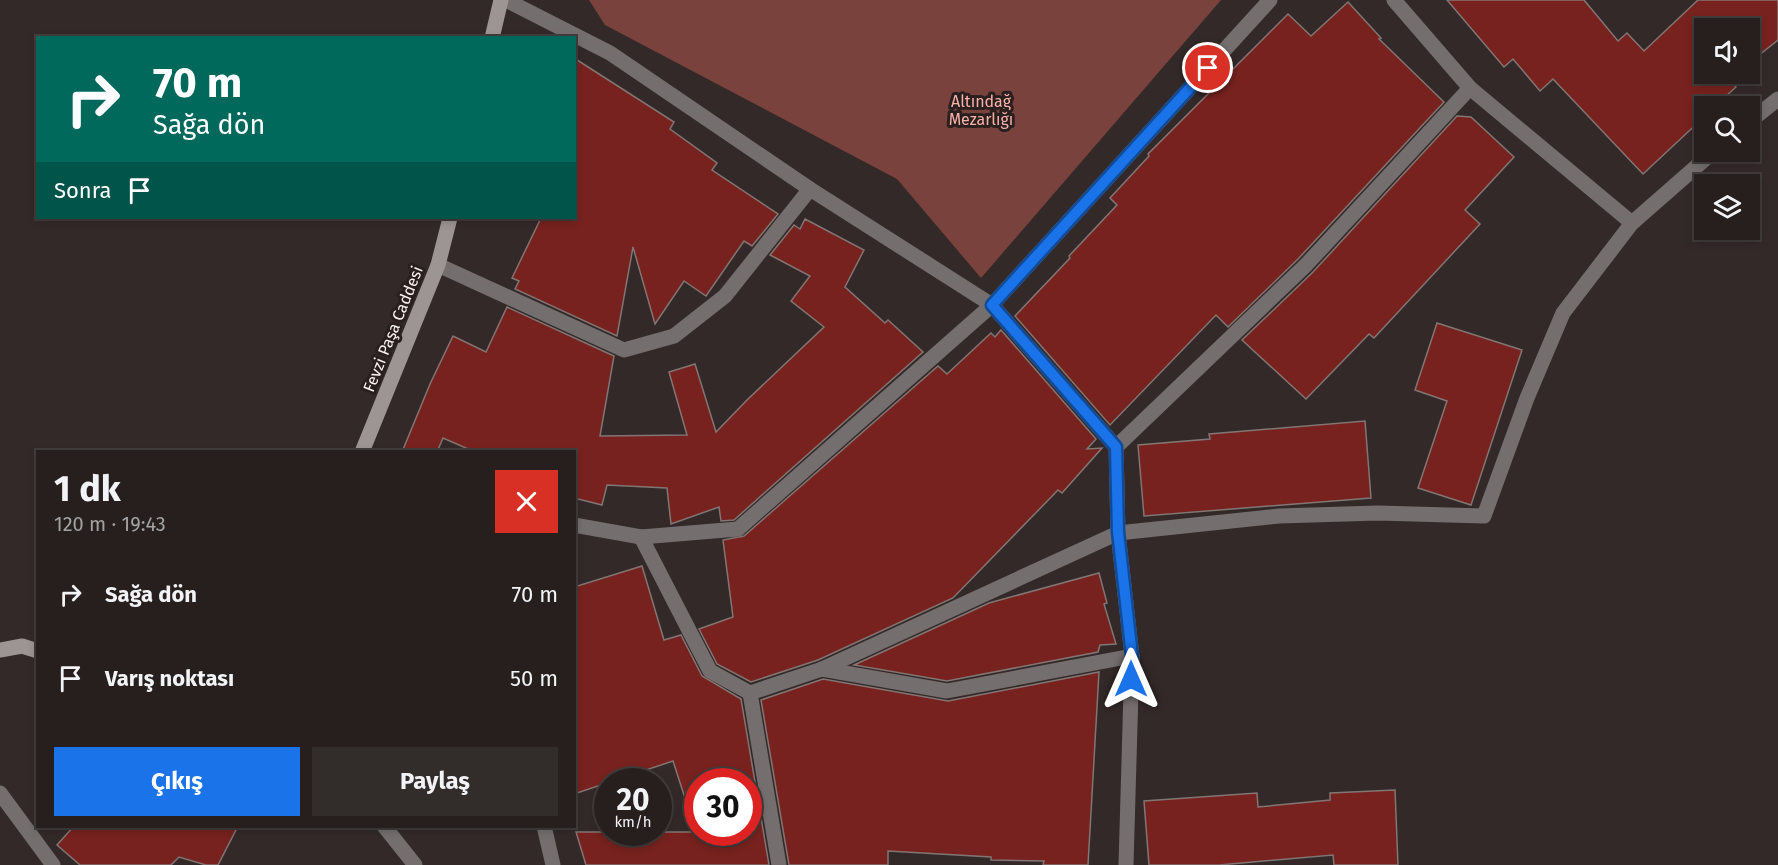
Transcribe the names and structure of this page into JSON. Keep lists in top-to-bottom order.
{
  "streets": {
    "street": ["Fevzi Paşa Caddesi"]
  },
  "parks": ["Altındağ Mezarlığı"],
  "page": {
    "turn": ["70 m", "Sağa dön"],
    "then": "Sonra",
    "heading": ["1 dk", "120 m · 19:43"],
    "list": [
      {
        "name": "Sağa dön",
        "value": "70 m"
      },
      {
        "name": "Varış noktası",
        "value": "50 m"
      }
    ],
    "buttons": ["Çıkış", "Paylaş"],
    "speed": "20 km/h",
    "limit": "30"
  }
}
